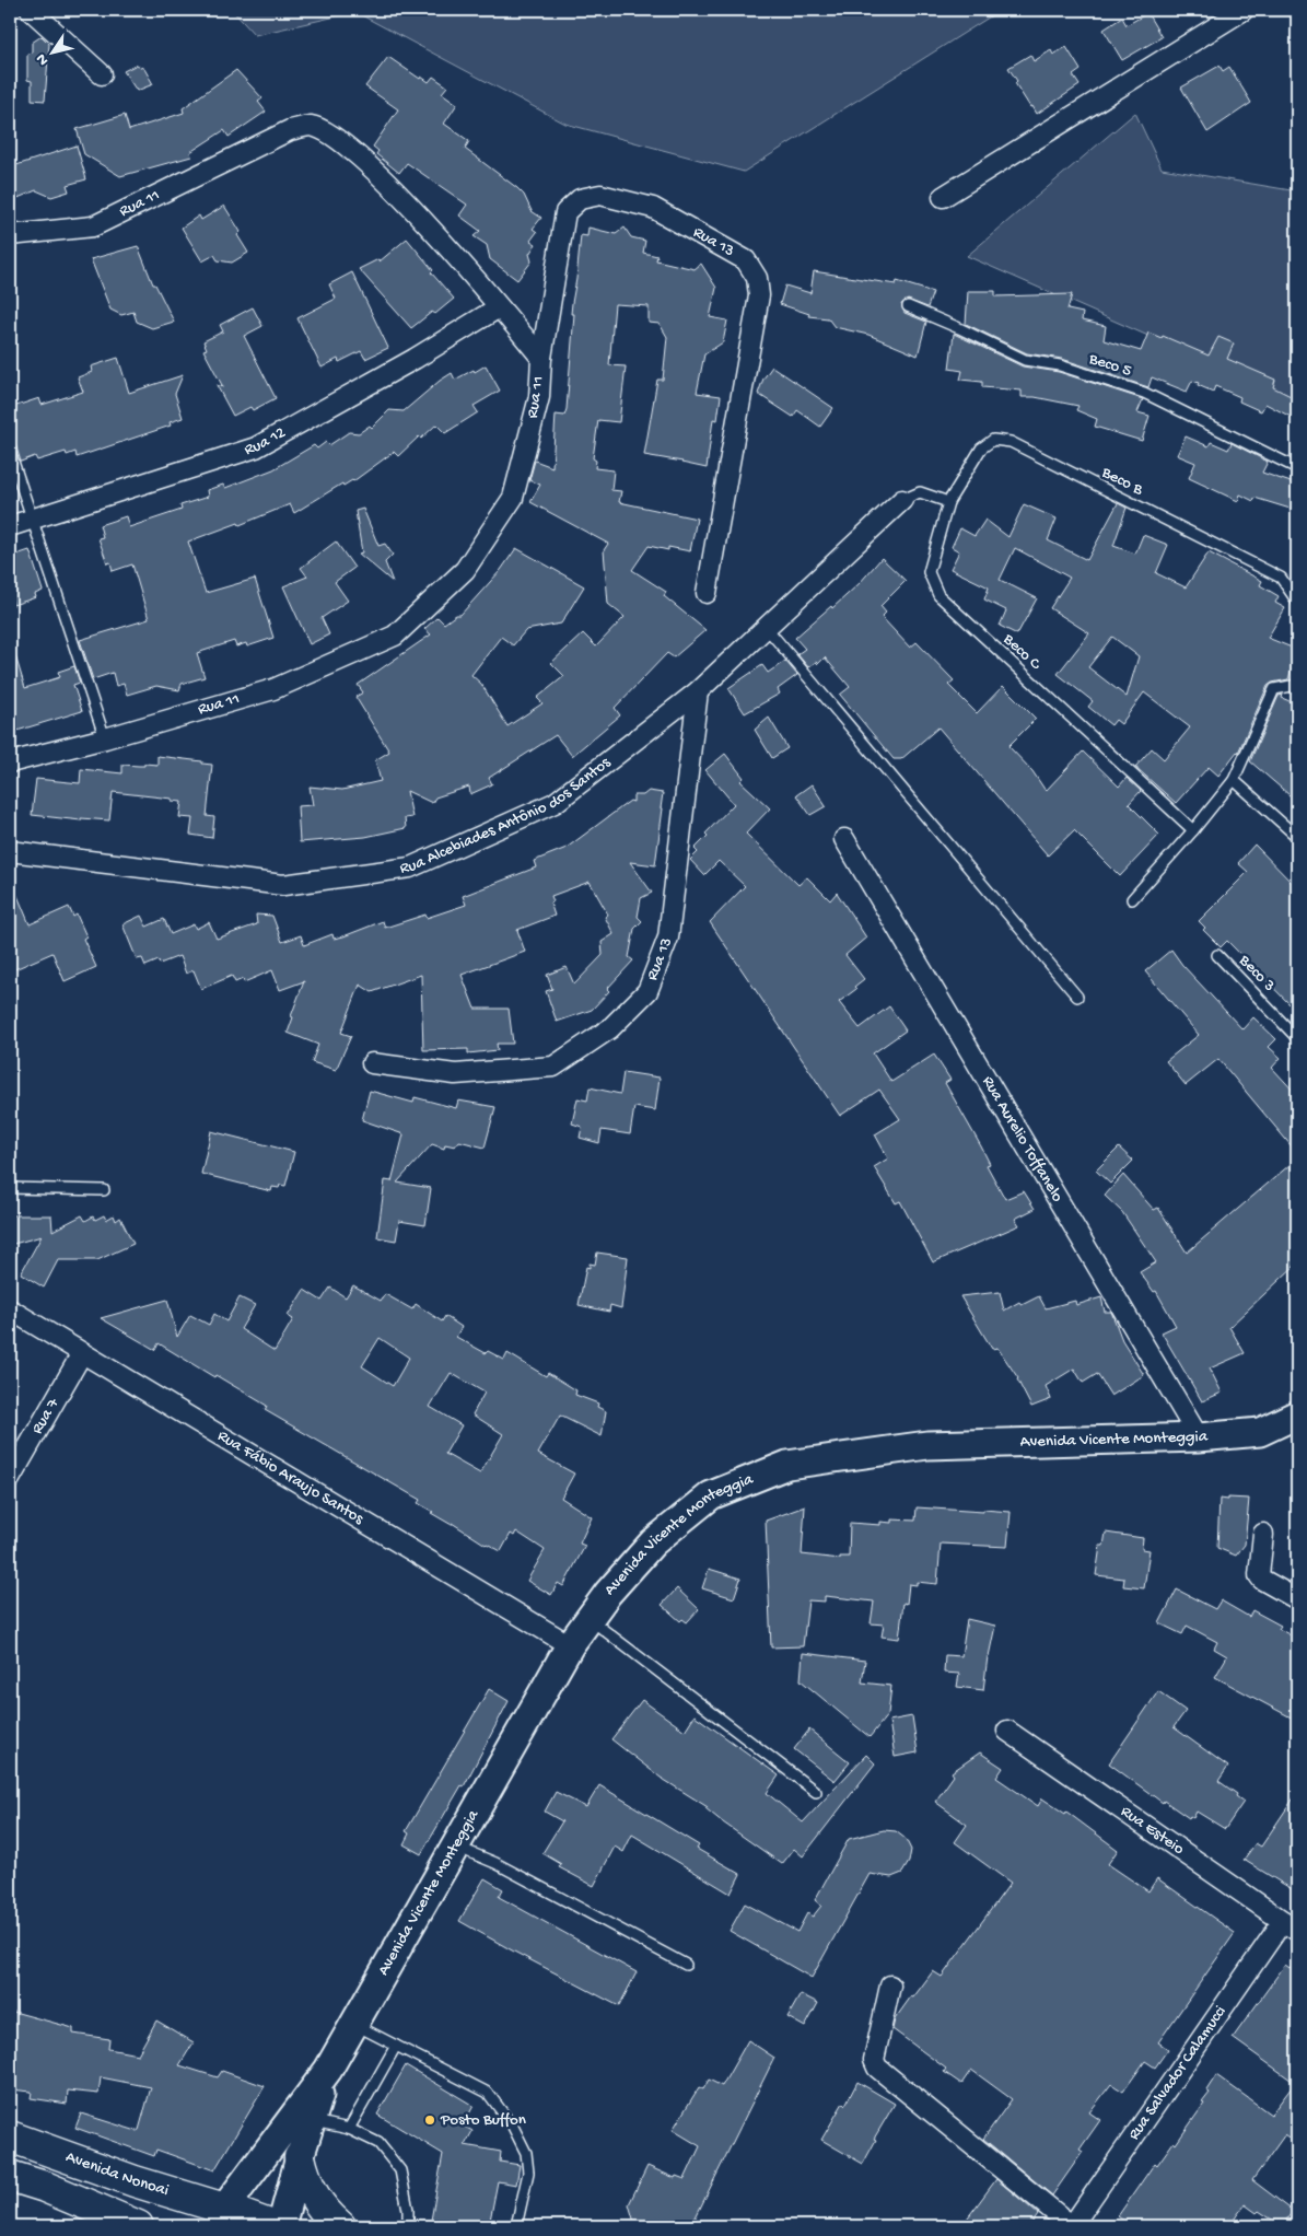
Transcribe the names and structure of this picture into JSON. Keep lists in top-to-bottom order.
{
  "streets": {
    "main road": ["Avenida Vicente Monteggia", "Avenida Nonoai"],
    "street": [
      "Rua 11",
      "Rua 13",
      "Rua 12",
      "Rua Alcebiades Antônio dos Santos",
      "Rua Aurelio Toffanelo",
      "Rua 7",
      "Rua Fábio Araujo Santos",
      "Rua Esteio",
      "Rua Salvador Calamucci"
    ],
    "lane": [
      "Beco 5",
      "Beco B",
      "Beco C",
      "Beco 3"
    ]
  },
  "crossings": [
    ["Rua 11", "Rua 13"],
    ["Rua 11", "Rua 12"],
    ["Rua 13", "Rua Alcebiades Antônio dos Santos"],
    ["Beco B", "Beco C"],
    ["Rua Aurelio Toffanelo", "Avenida Vicente Monteggia"],
    ["Rua 7", "Rua Fábio Araujo Santos"],
    ["Avenida Vicente Monteggia", "Rua Fábio Araujo Santos"],
    ["Avenida Vicente Monteggia", "Avenida Nonoai"],
    ["Rua Esteio", "Rua Salvador Calamucci"]
  ],
  "places": ["Posto Buffon"],
  "north": "bottom left"
}
